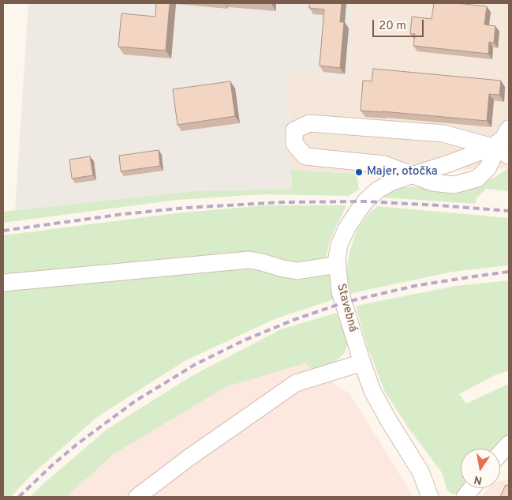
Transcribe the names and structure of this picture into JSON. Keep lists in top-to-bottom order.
{
  "streets": {
    "street": ["Stavebná"]
  },
  "places": ["Majer, otočka"],
  "scale_bar": "20 m",
  "north": "bottom"
}
